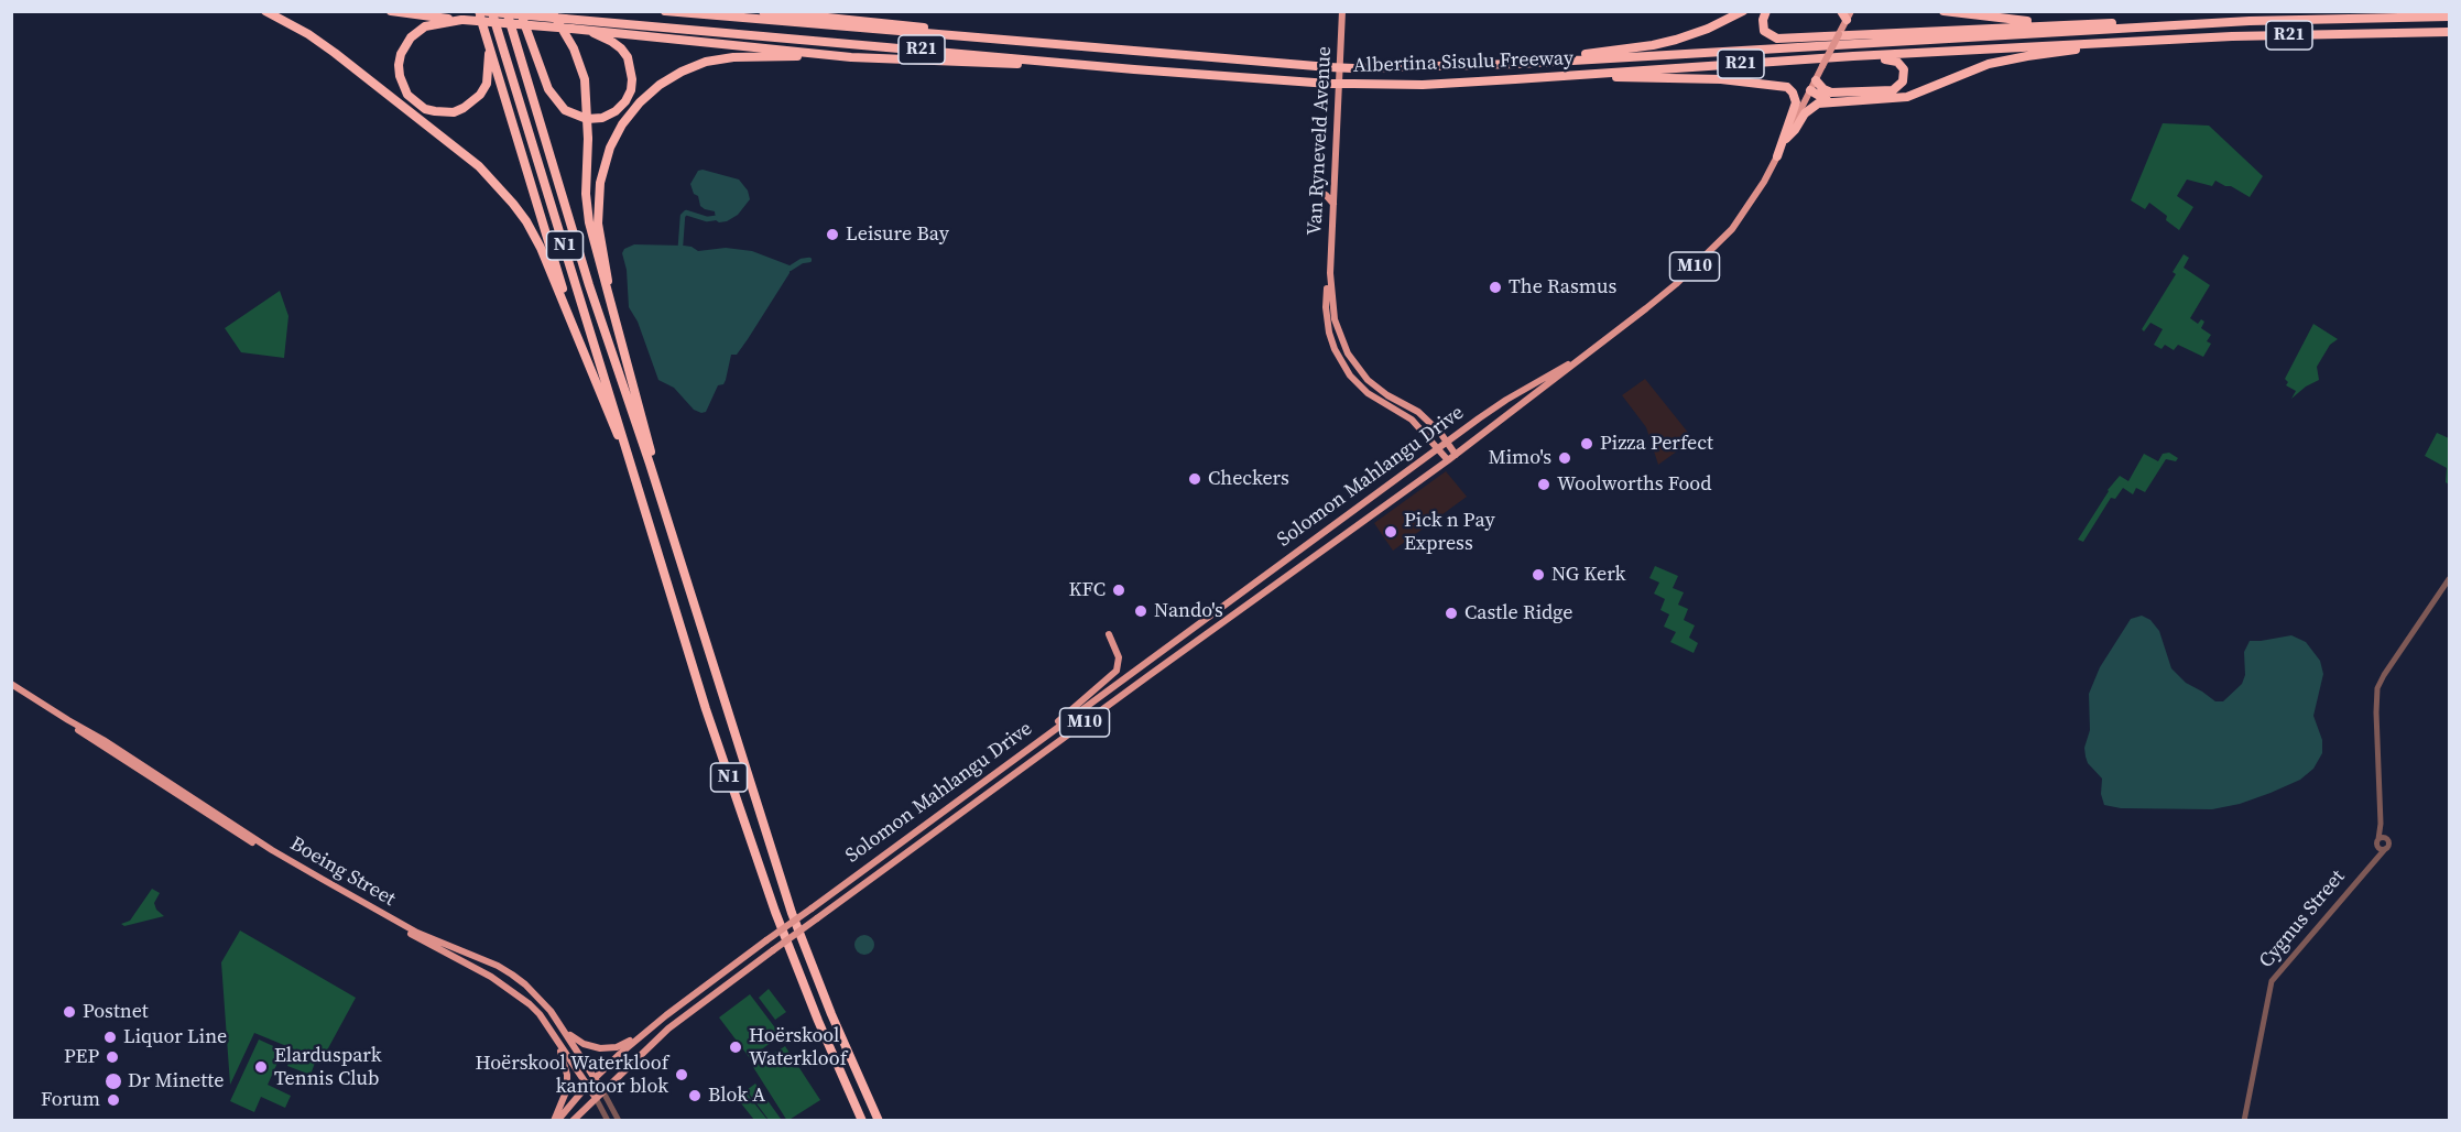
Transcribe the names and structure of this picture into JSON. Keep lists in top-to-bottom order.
{
  "streets": {
    "highway": ["R21", "Albertina Sisulu Freeway", "N1"],
    "main road": [
      "Van Ryneveld Avenue",
      "M10",
      "Solomon Mahlangu Drive",
      "Boeing Street"
    ],
    "street": ["Cygnus Street"]
  },
  "crossings": [
    ["Van Ryneveld Avenue", "Solomon Mahlangu Drive"],
    ["Solomon Mahlangu Drive", "Boeing Street"]
  ],
  "places": [
    "Leisure Bay",
    "The Rasmus",
    "Pizza Perfect",
    "Mimo's",
    "Checkers",
    "Woolworths Food",
    "Pick n Pay Express",
    "NG Kerk",
    "KFC",
    "Nando's",
    "Castle Ridge",
    "Postnet",
    "Liquor Line",
    "Hoërskool Waterkloof",
    "PEP",
    "Elarduspark Tennis Club",
    "Hoërskool Waterkloof kantoor blok",
    "Dr Minette",
    "Blok A",
    "Forum"
  ]
}
